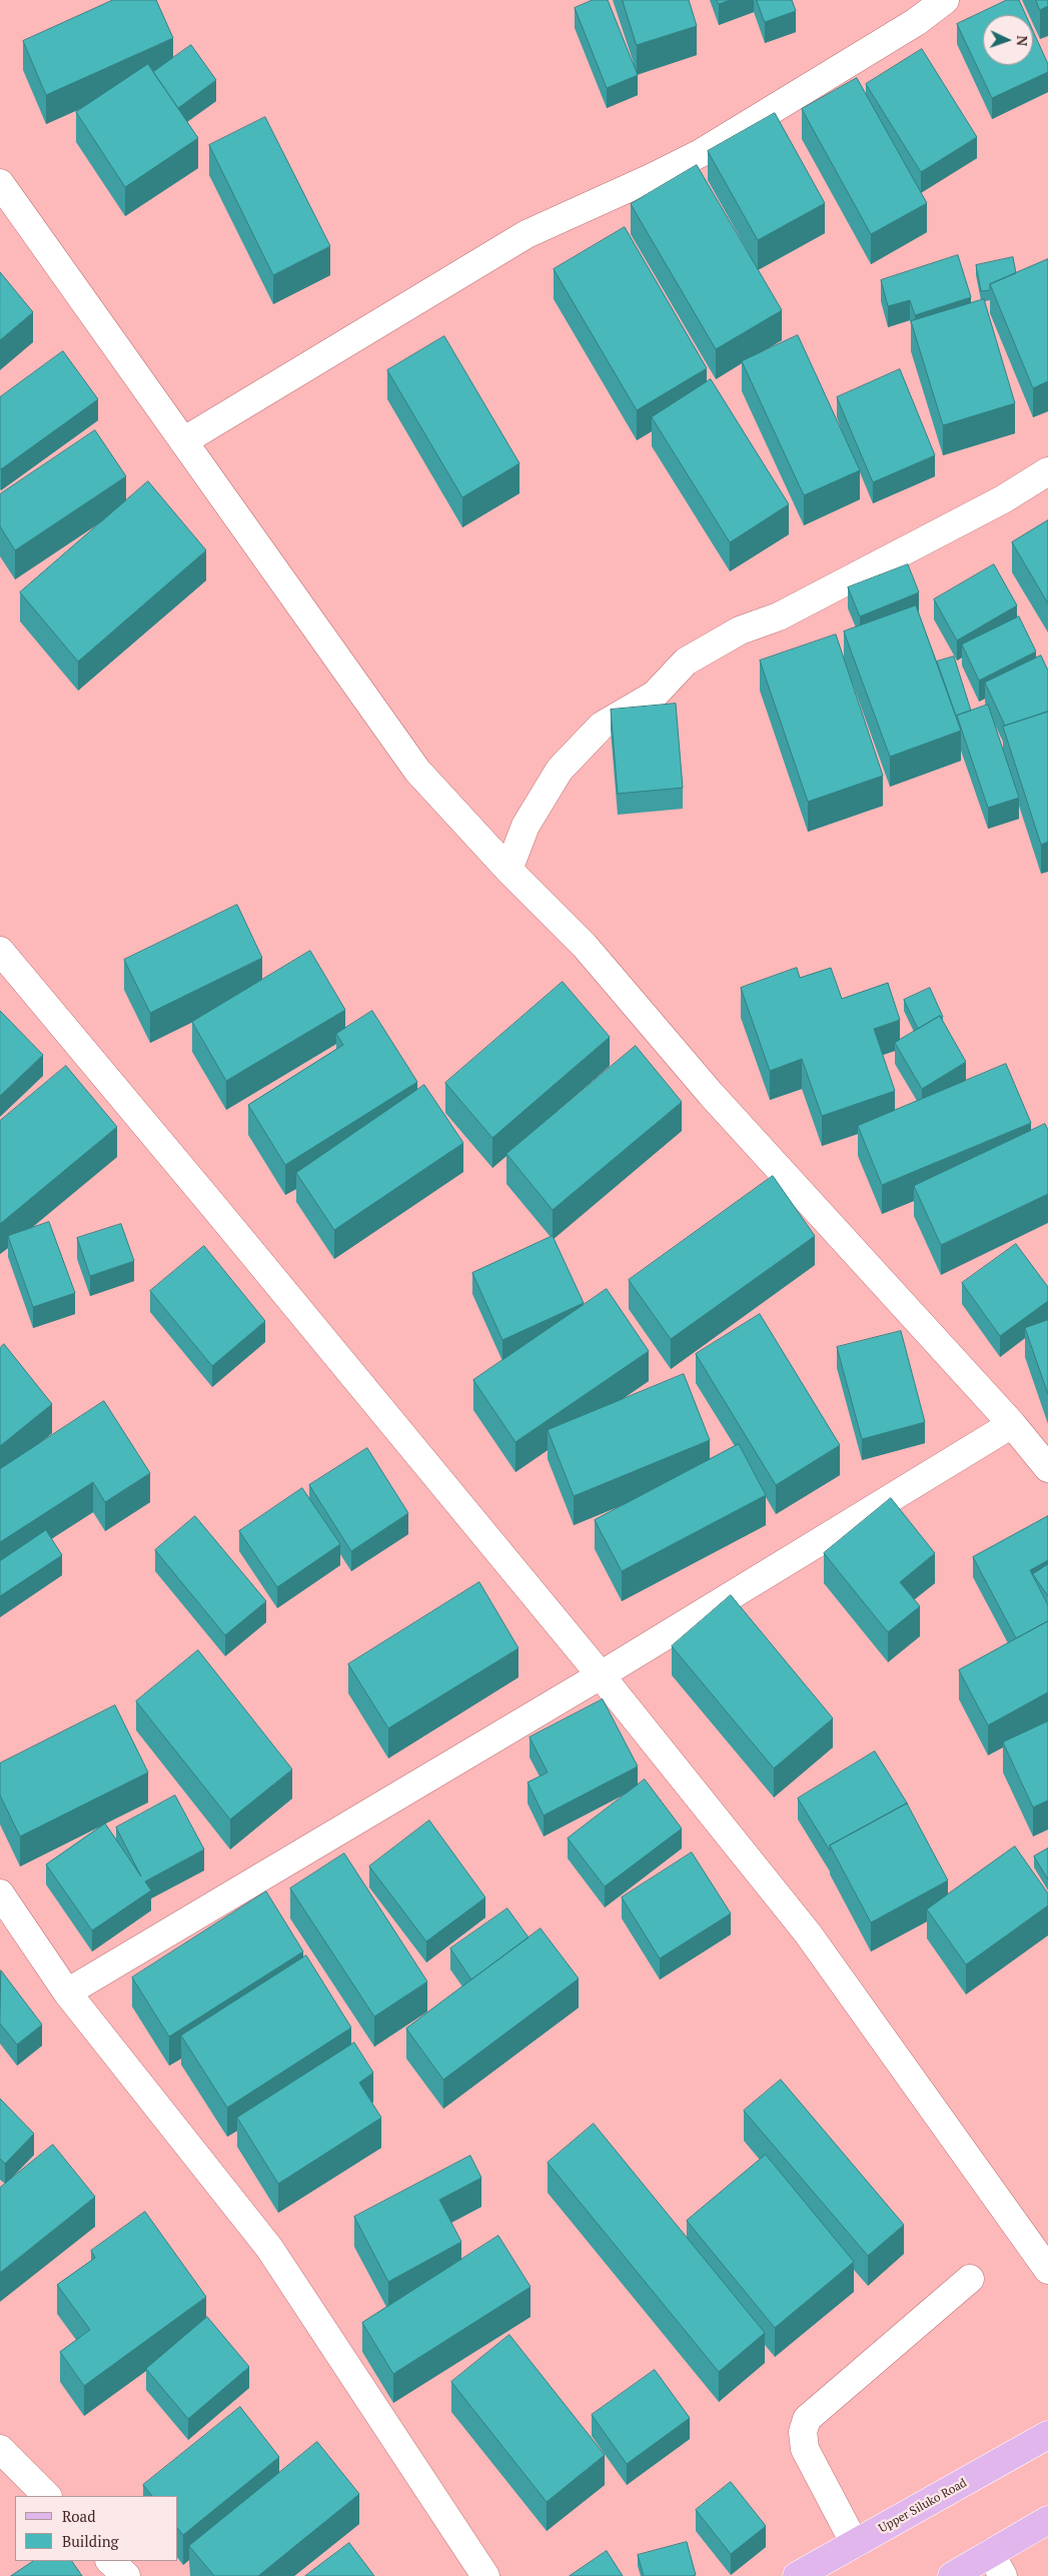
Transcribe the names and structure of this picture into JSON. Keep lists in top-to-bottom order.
{
  "streets": {
    "main road": ["Upper Siluko Road"]
  },
  "legend": ["Road", "Building"],
  "north": "right"
}
